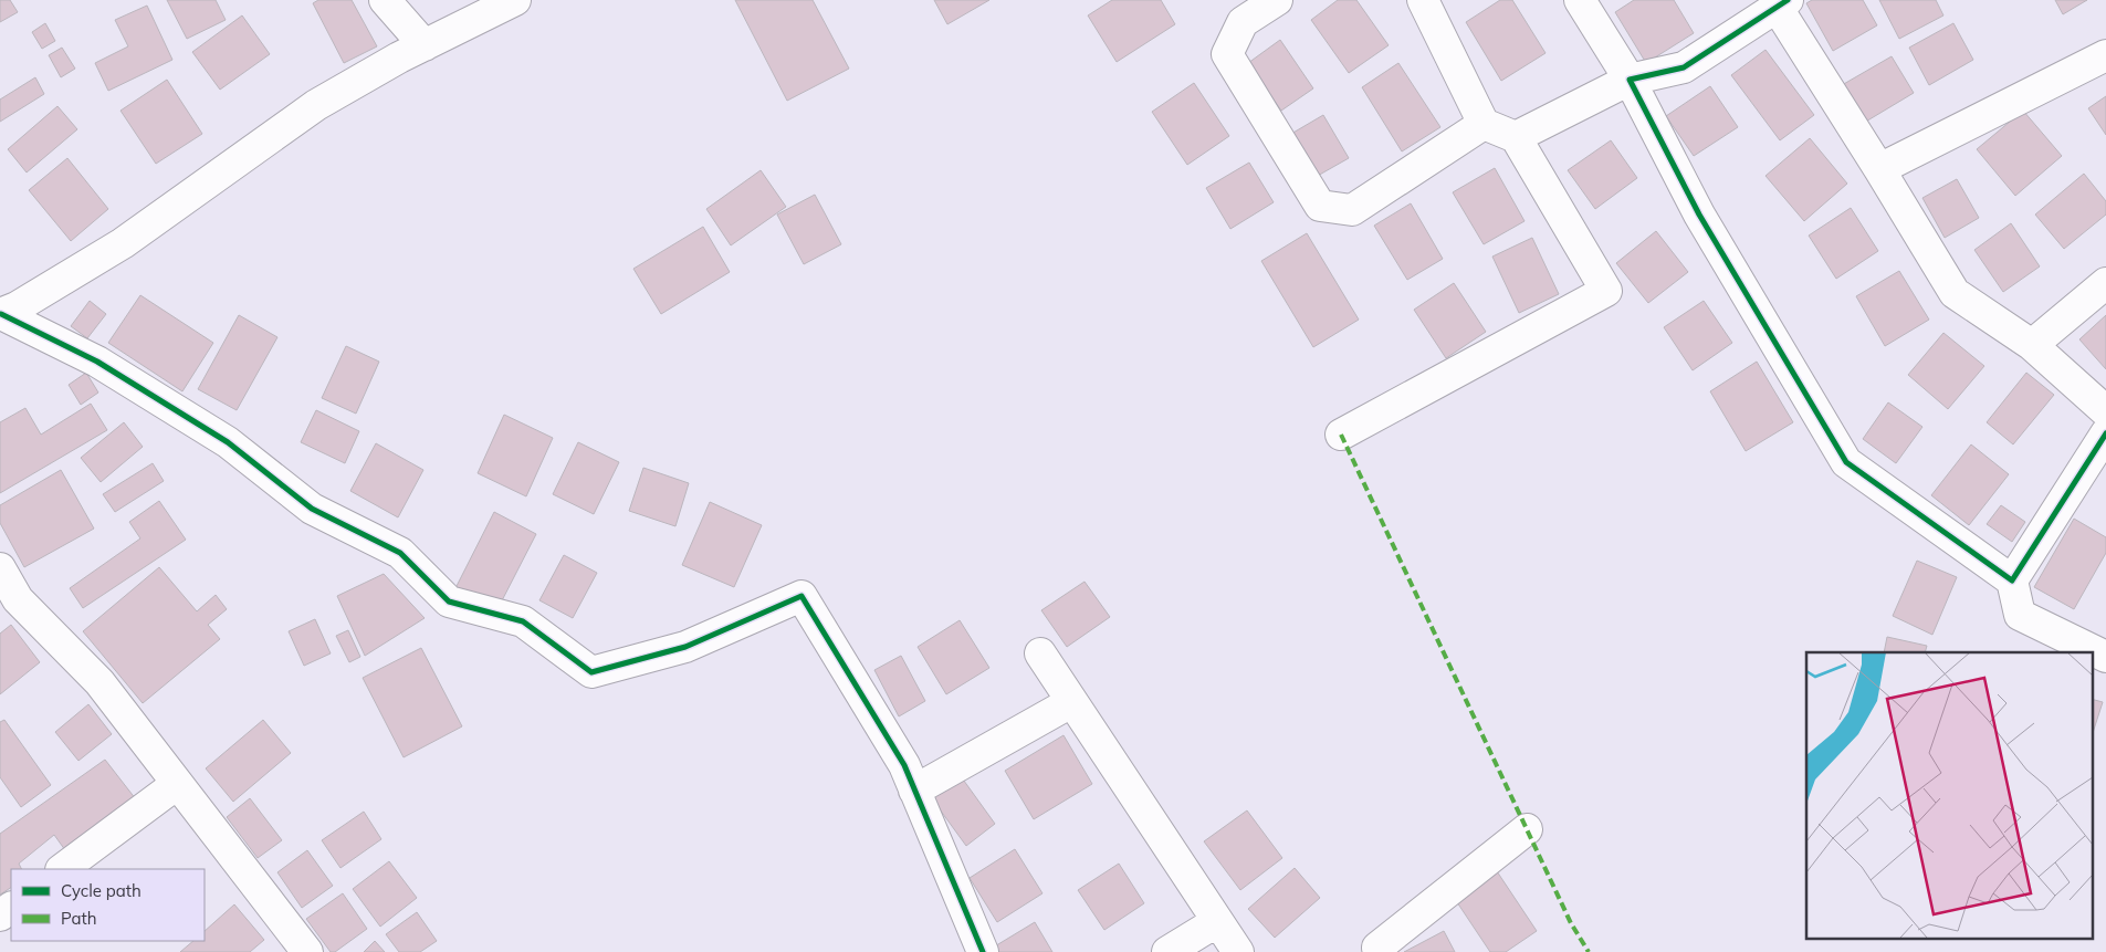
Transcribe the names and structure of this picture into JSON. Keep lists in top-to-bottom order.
{
  "legend": ["Cycle path", "Path"]
}
